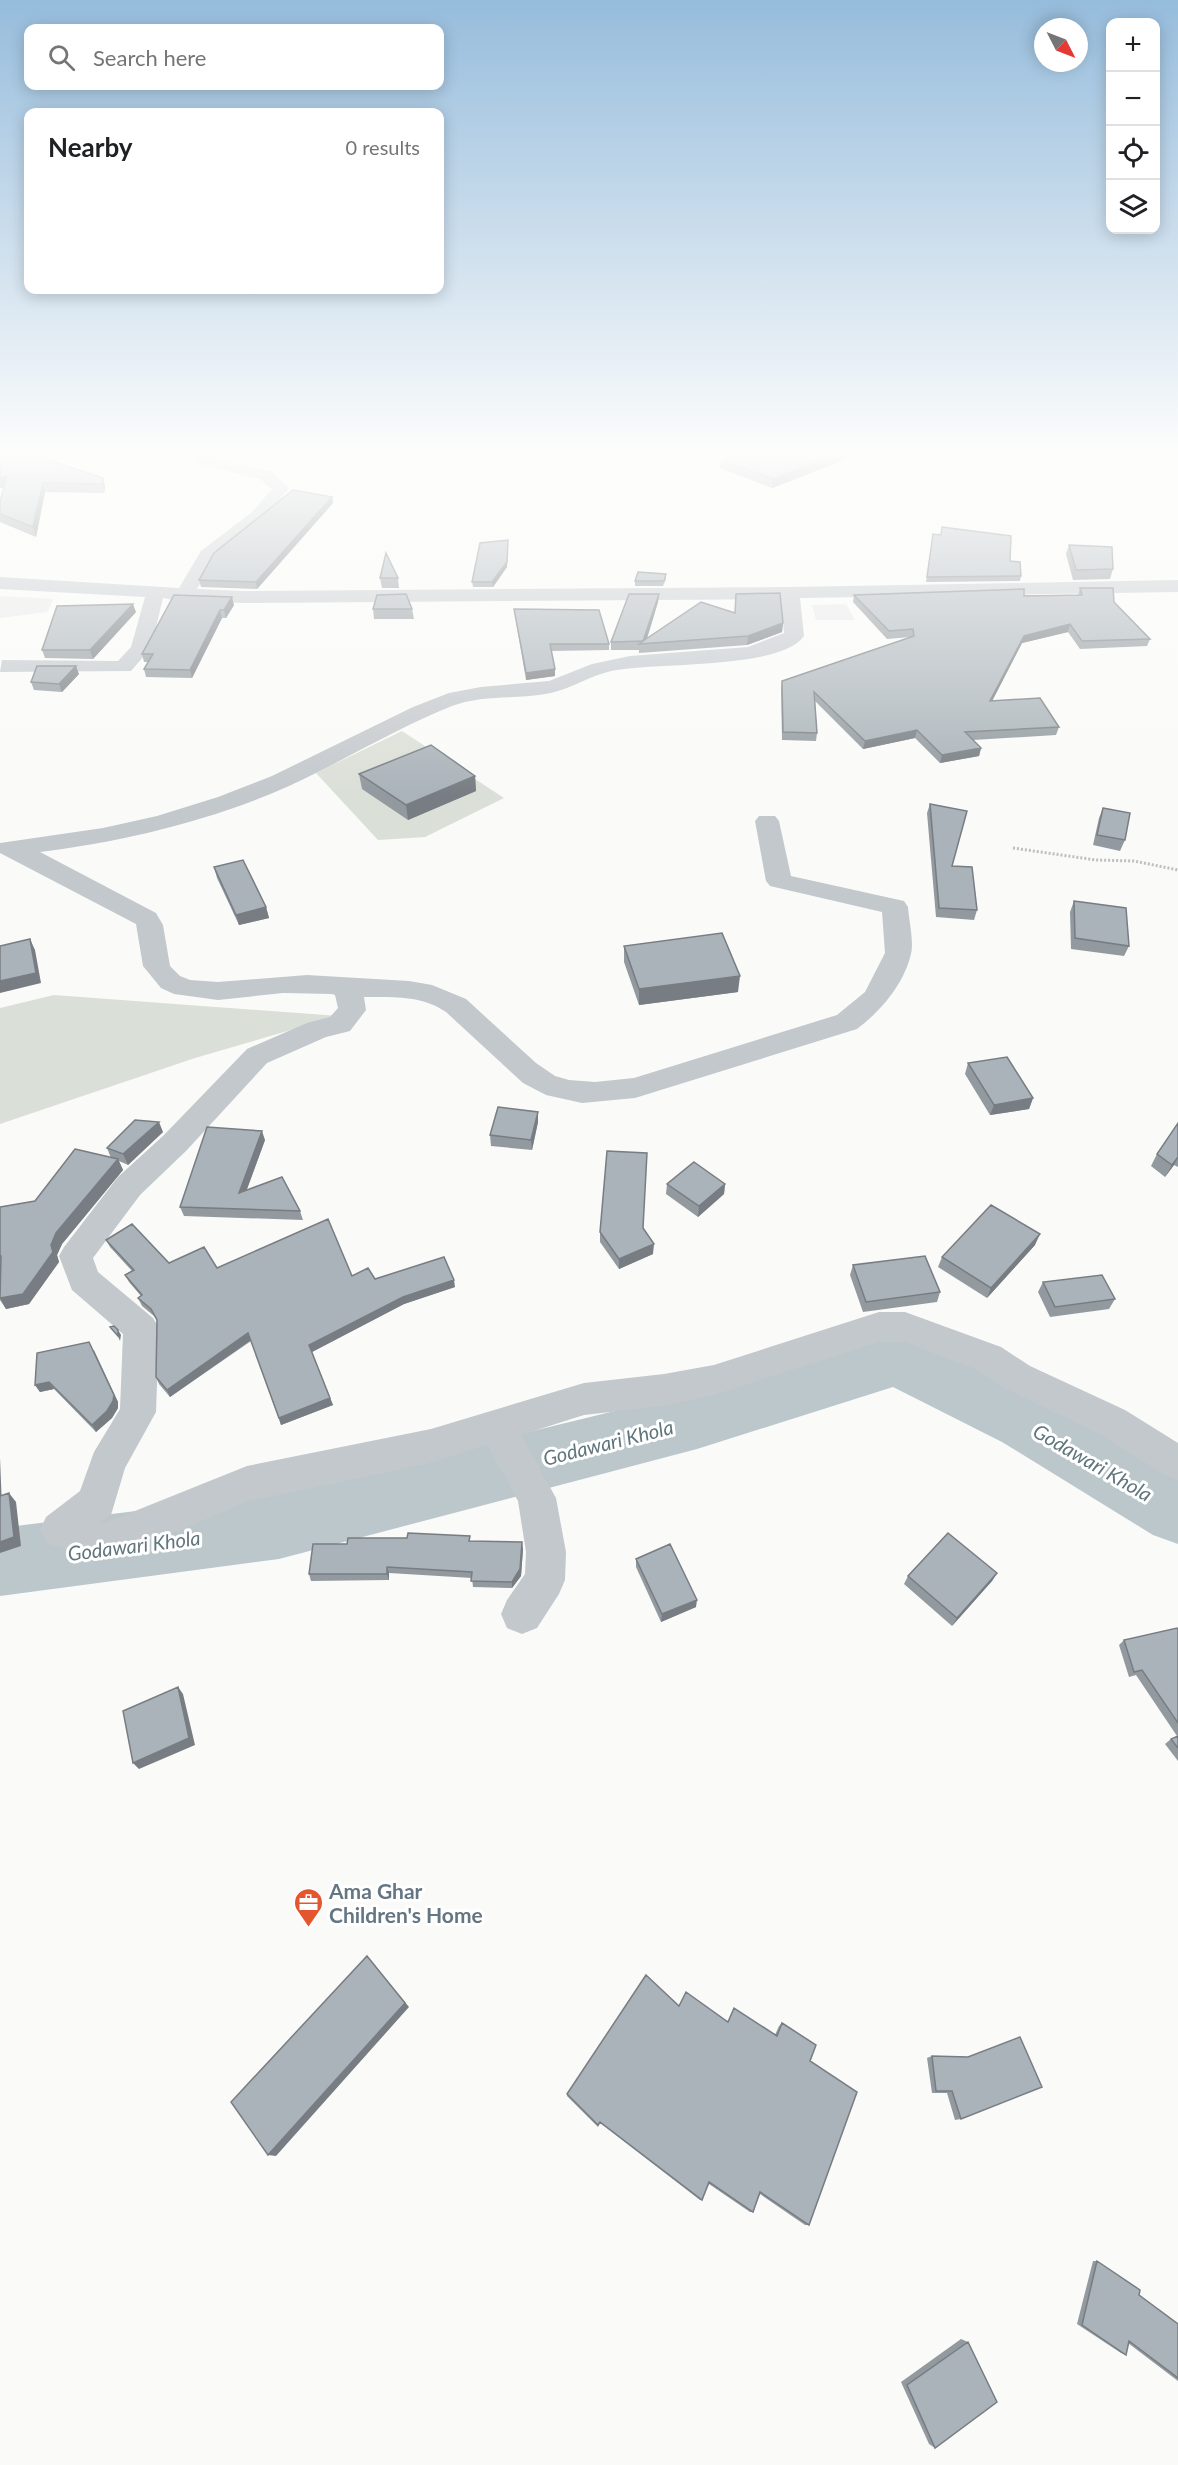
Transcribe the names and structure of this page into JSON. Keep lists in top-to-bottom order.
{
  "water": ["Godawari Khola"],
  "places": {
    "office": ["Ama Ghar Children's Home"]
  },
  "north": "bottom right",
  "page": {
    "map_buttons": ["+", "−"],
    "search": "Search here",
    "heading": ["Nearby", "0 results"]
  }
}
